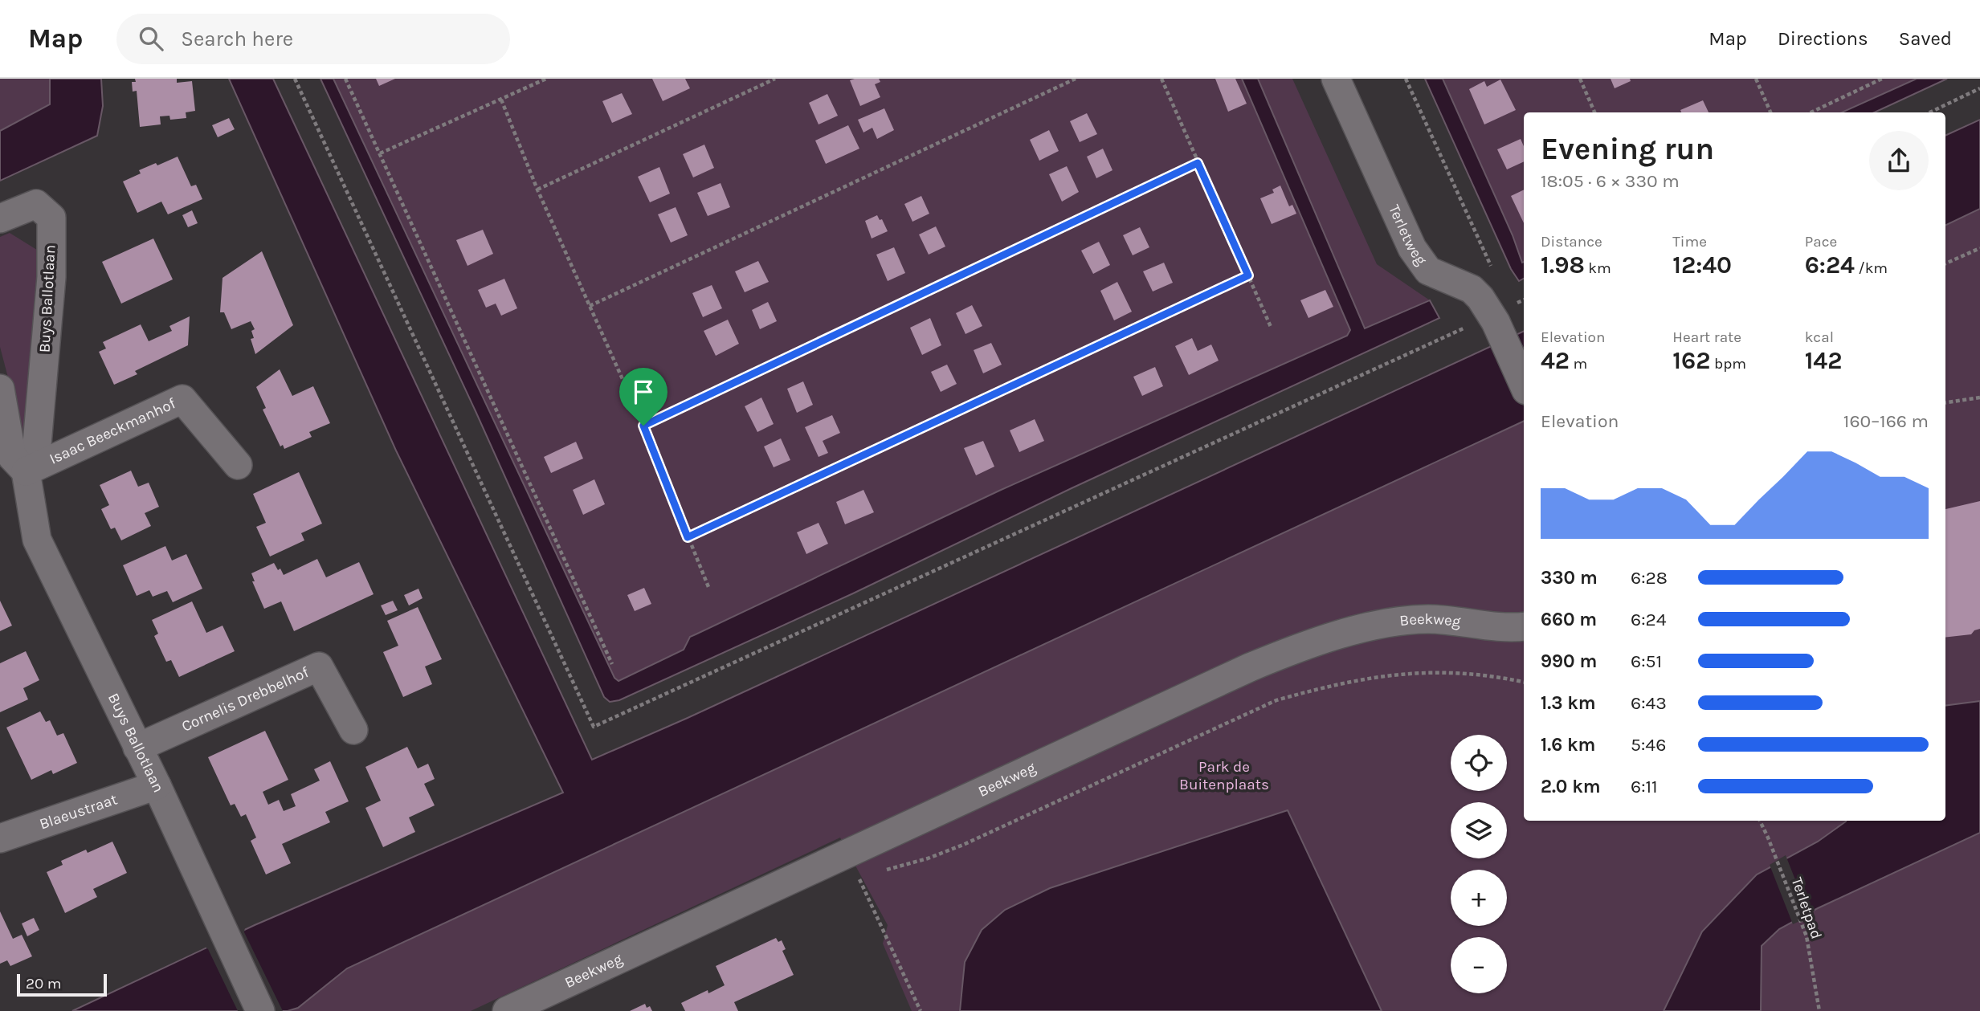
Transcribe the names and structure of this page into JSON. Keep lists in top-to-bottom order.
{
  "streets": {
    "street": [
      "Terletweg",
      "Buys Ballotlaan",
      "Isaac Beeckmanhof",
      "Beekweg",
      "Cornelis Drebbelhof",
      "Blaeustraat"
    ],
    "path": ["Terletpad"]
  },
  "crossings": [
    ["Buys Ballotlaan", "Isaac Beeckmanhof"],
    ["Buys Ballotlaan", "Cornelis Drebbelhof"],
    ["Buys Ballotlaan", "Blaeustraat"]
  ],
  "parks": ["Park de Buitenplaats"],
  "scale_bar": "20 m",
  "page": {
    "header": "Map",
    "search": "Search here",
    "nav": ["Map", "Directions", "Saved"],
    "heading": ["Evening run", "18:05 · 6 × 330 m"],
    "stats": [
      ["Distance", "1.98 km"],
      ["Time", "12:40"],
      ["Pace", "6:24 /km"],
      ["Elevation", "42 m"],
      ["Heart rate", "162 bpm"],
      ["kcal", "142"]
    ],
    "chart": ["Elevation", "160–166 m"],
    "list": [
      {
        "name": "330 m",
        "note": "6:28"
      },
      {
        "name": "660 m",
        "note": "6:24"
      },
      {
        "name": "990 m",
        "note": "6:51"
      },
      {
        "name": "1.3 km",
        "note": "6:43"
      },
      {
        "name": "1.6 km",
        "note": "5:46"
      },
      {
        "name": "2.0 km",
        "note": "6:11"
      }
    ],
    "map_buttons": ["+", "−"],
    "scale": "20 m"
  }
}
